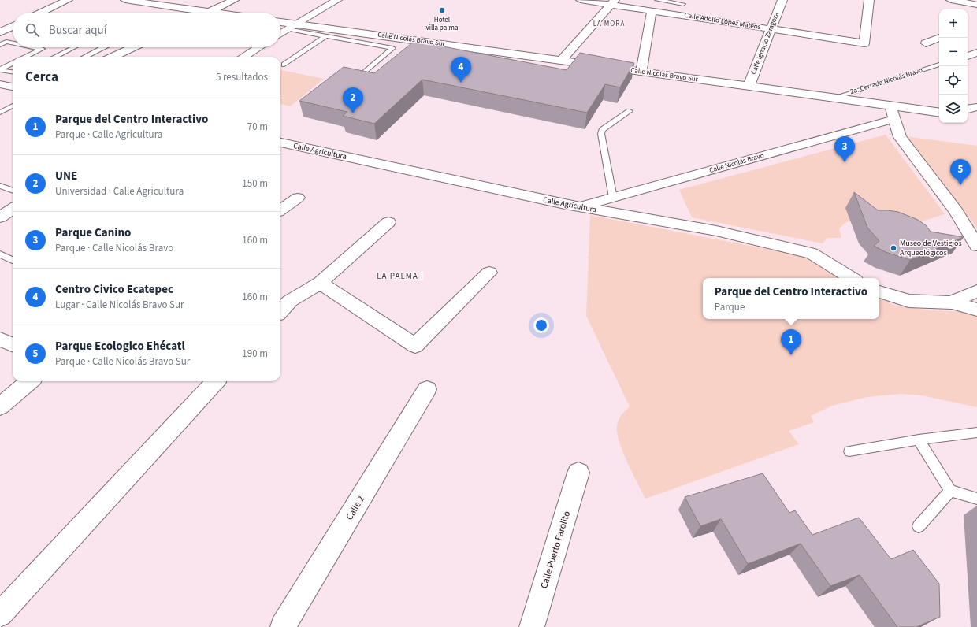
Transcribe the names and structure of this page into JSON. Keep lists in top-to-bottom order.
{
  "streets": {
    "street": [
      "Calle Adolfo López Mateos",
      "Calle Nicolás Bravo Sur",
      "Calle Ignacio Zaragoza",
      "Calle Agricultura",
      "Calle Nicolás Bravo",
      "Calle 2",
      "Calle Puerto Farolito"
    ],
    "lane": ["2a. Cerrada Nicolás Bravo"]
  },
  "crossings": [
    ["Calle Adolfo López Mateos", "Calle Ignacio Zaragoza"],
    ["Calle Nicolás Bravo Sur", "Calle Ignacio Zaragoza"],
    ["Calle Nicolás Bravo Sur", "2a. Cerrada Nicolás Bravo"],
    ["Calle Nicolás Bravo Sur", "Calle Nicolás Bravo"],
    ["Calle Agricultura", "Calle Nicolás Bravo"]
  ],
  "districts": ["LA MORA", "LA PALMA I"],
  "places": ["Hotel villa palma", "Museo de Vestigios Arqueológicos"],
  "page": {
    "map_buttons": ["+", "−"],
    "search": "Buscar aquí",
    "pins": [
      "4",
      "2",
      "3",
      "5",
      "1"
    ],
    "heading": ["Cerca", "5 resultados"],
    "list": [
      {
        "mark": "1",
        "name": "Parque del Centro Interactivo",
        "note": "Parque · Calle Agricultura",
        "value": "70 m"
      },
      {
        "mark": "2",
        "name": "UNE",
        "note": "Universidad · Calle Agricultura",
        "value": "150 m"
      },
      {
        "mark": "3",
        "name": "Parque Canino",
        "note": "Parque · Calle Nicolás Bravo",
        "value": "160 m"
      },
      {
        "mark": "4",
        "name": "Centro Civico Ecatepec",
        "note": "Lugar · Calle Nicolás Bravo Sur",
        "value": "160 m"
      },
      {
        "mark": "5",
        "name": "Parque Ecologico Ehécatl",
        "note": "Parque · Calle Nicolás Bravo Sur",
        "value": "190 m"
      }
    ],
    "popup": ["Parque del Centro Interactivo", "Parque"]
  }
}
